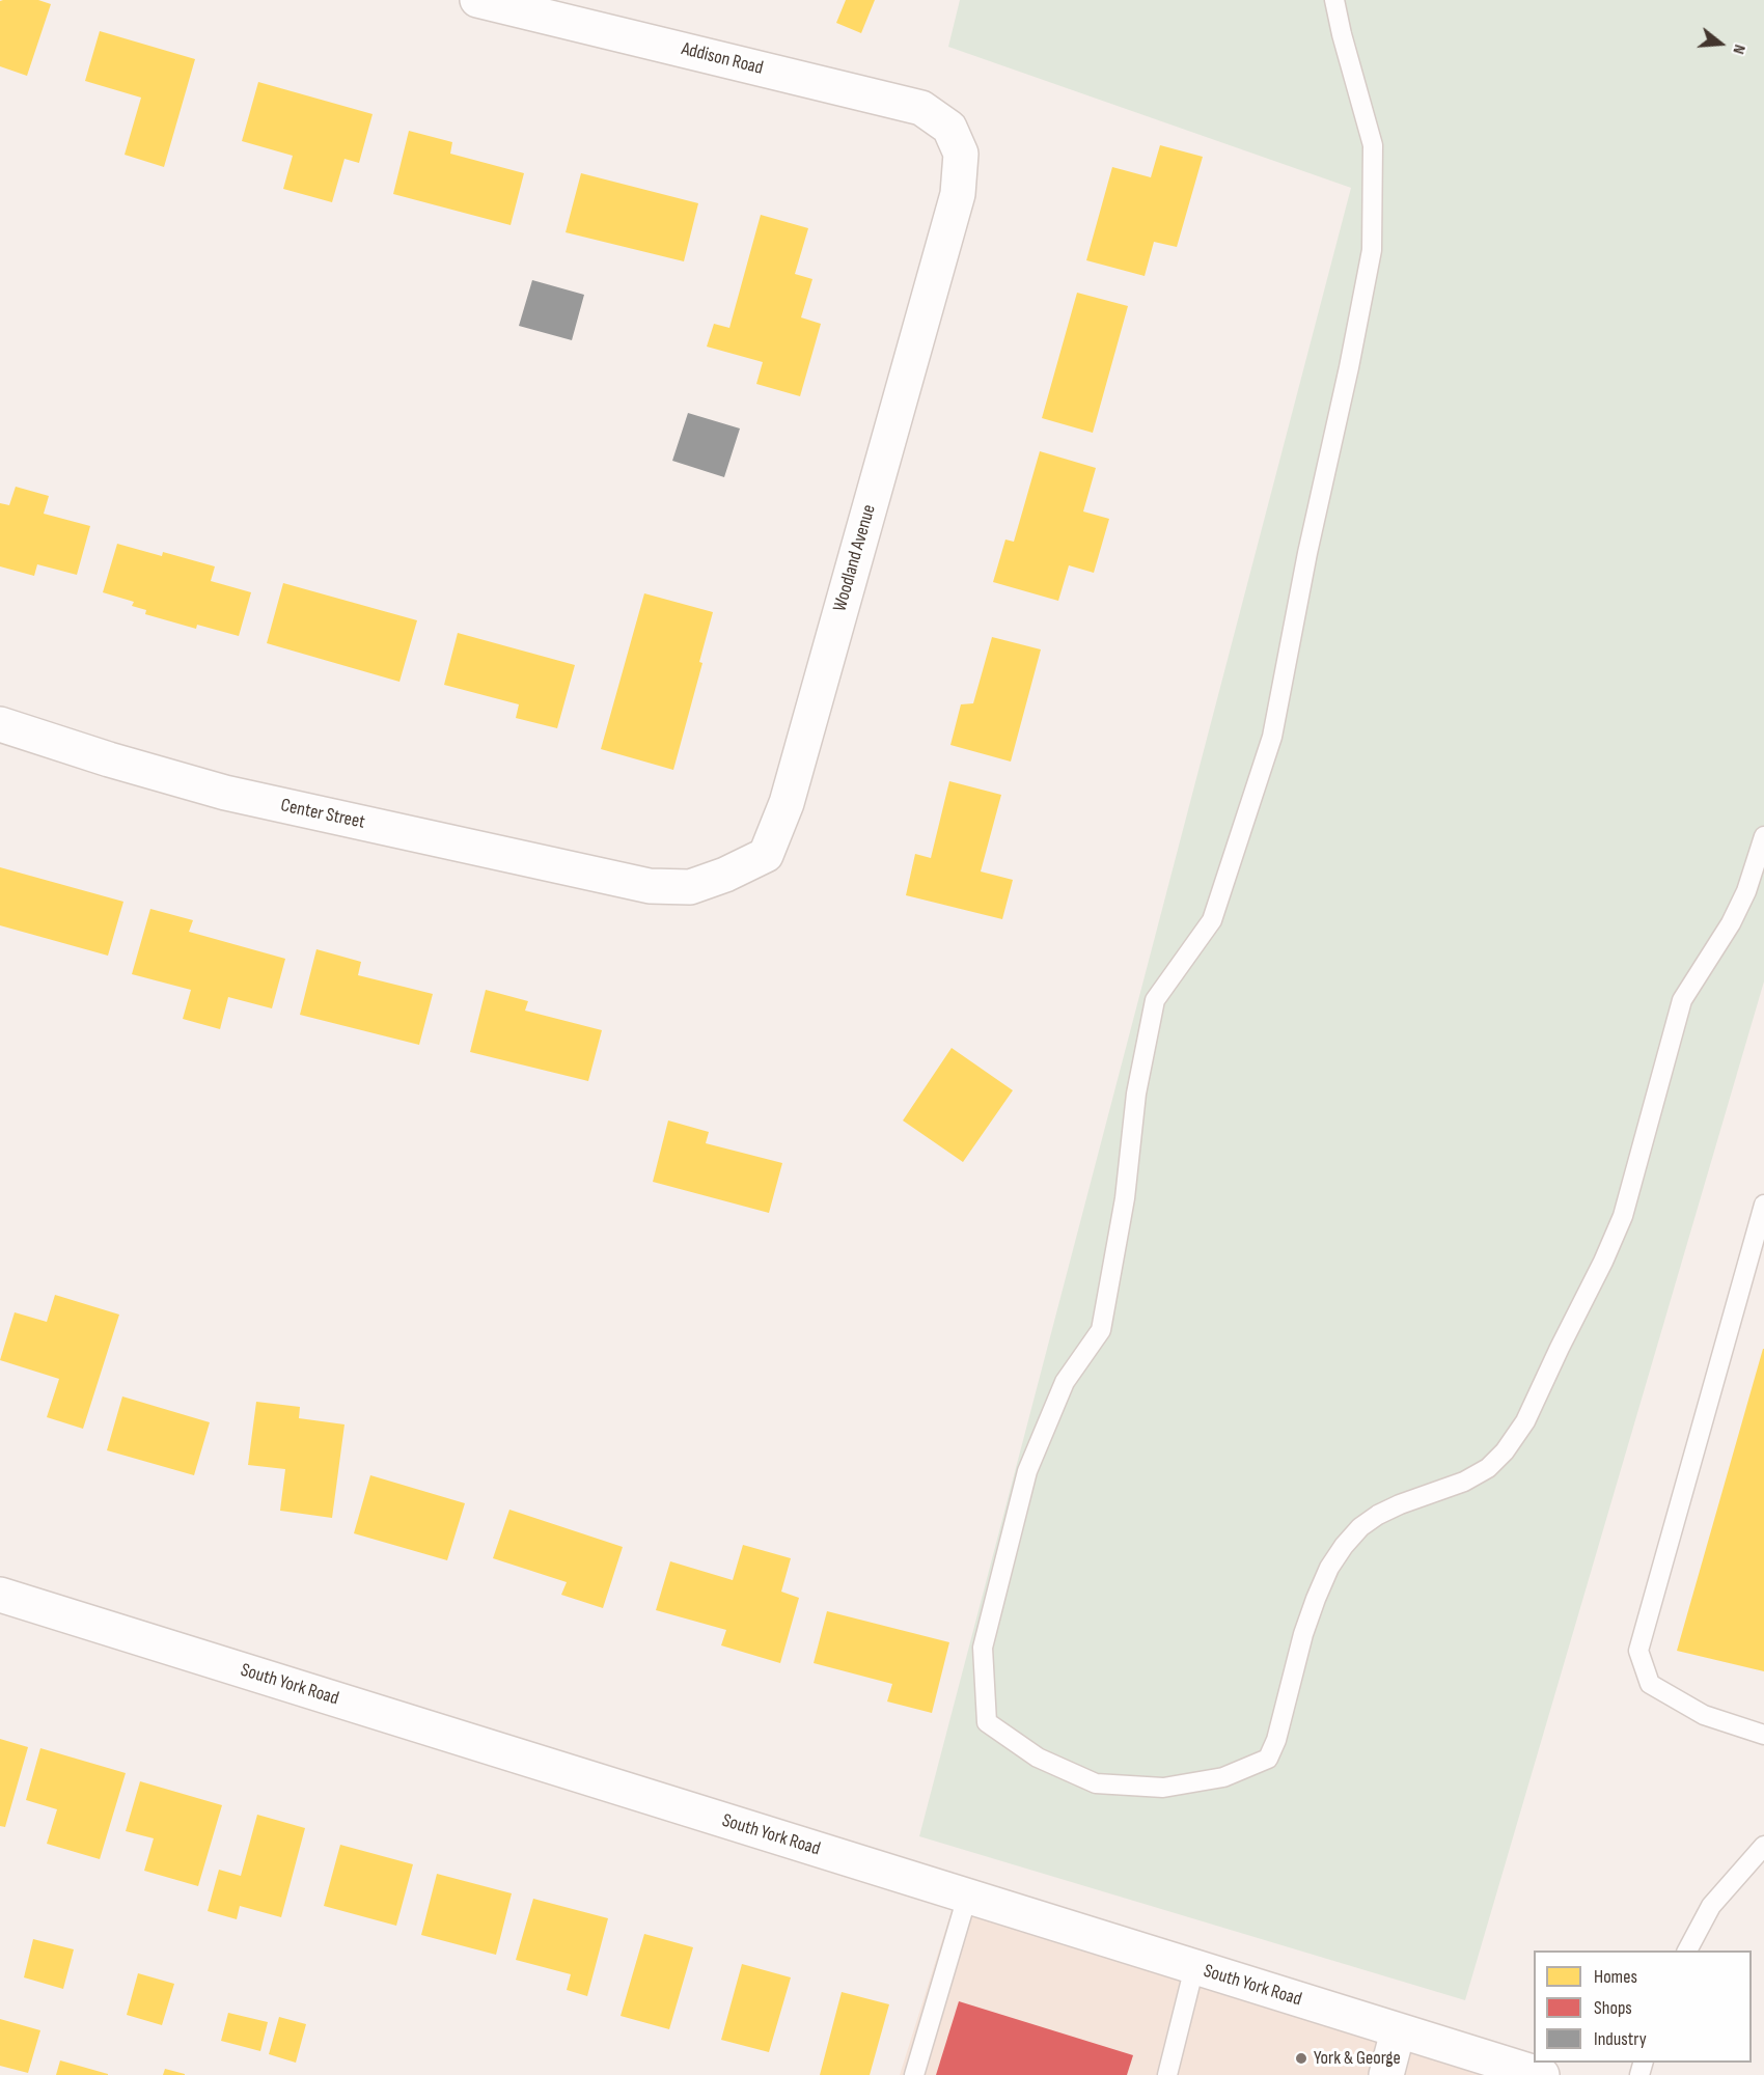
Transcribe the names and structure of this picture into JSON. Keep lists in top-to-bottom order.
{
  "streets": {
    "street": [
      "Addison Road",
      "Woodland Avenue",
      "Center Street",
      "South York Road"
    ]
  },
  "crossings": [
    ["Addison Road", "Woodland Avenue"],
    ["Woodland Avenue", "Center Street"]
  ],
  "places": ["York & George"],
  "legend": ["Homes", "Shops", "Industry"],
  "north": "right"
}
